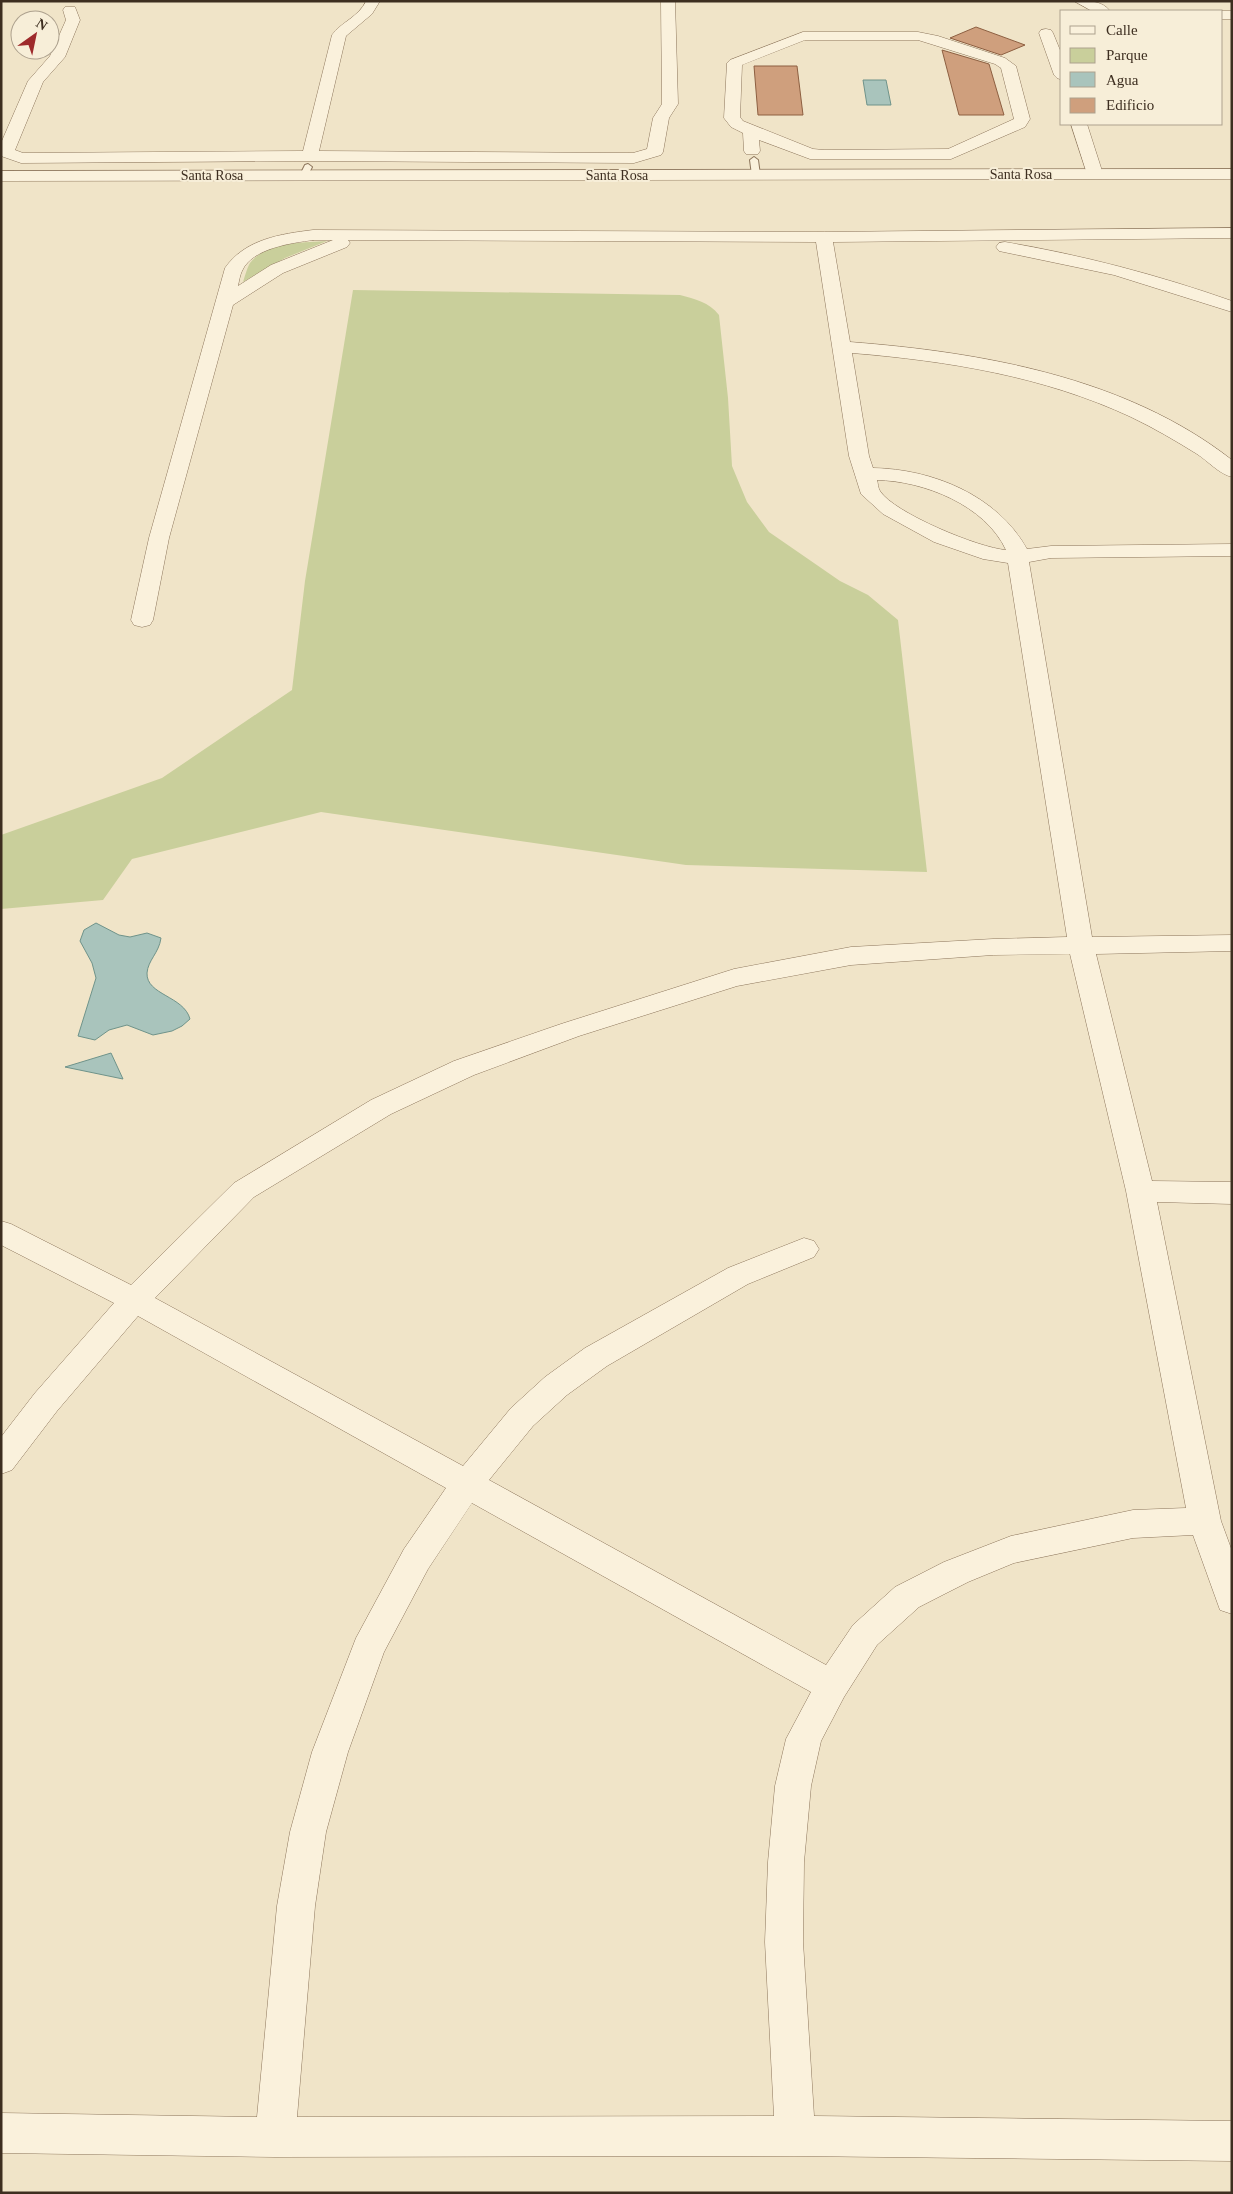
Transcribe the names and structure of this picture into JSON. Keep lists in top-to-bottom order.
{
  "streets": {
    "street": ["Santa Rosa"]
  },
  "legend": [
    "Calle",
    "Parque",
    "Agua",
    "Edificio"
  ],
  "north": "top right"
}
